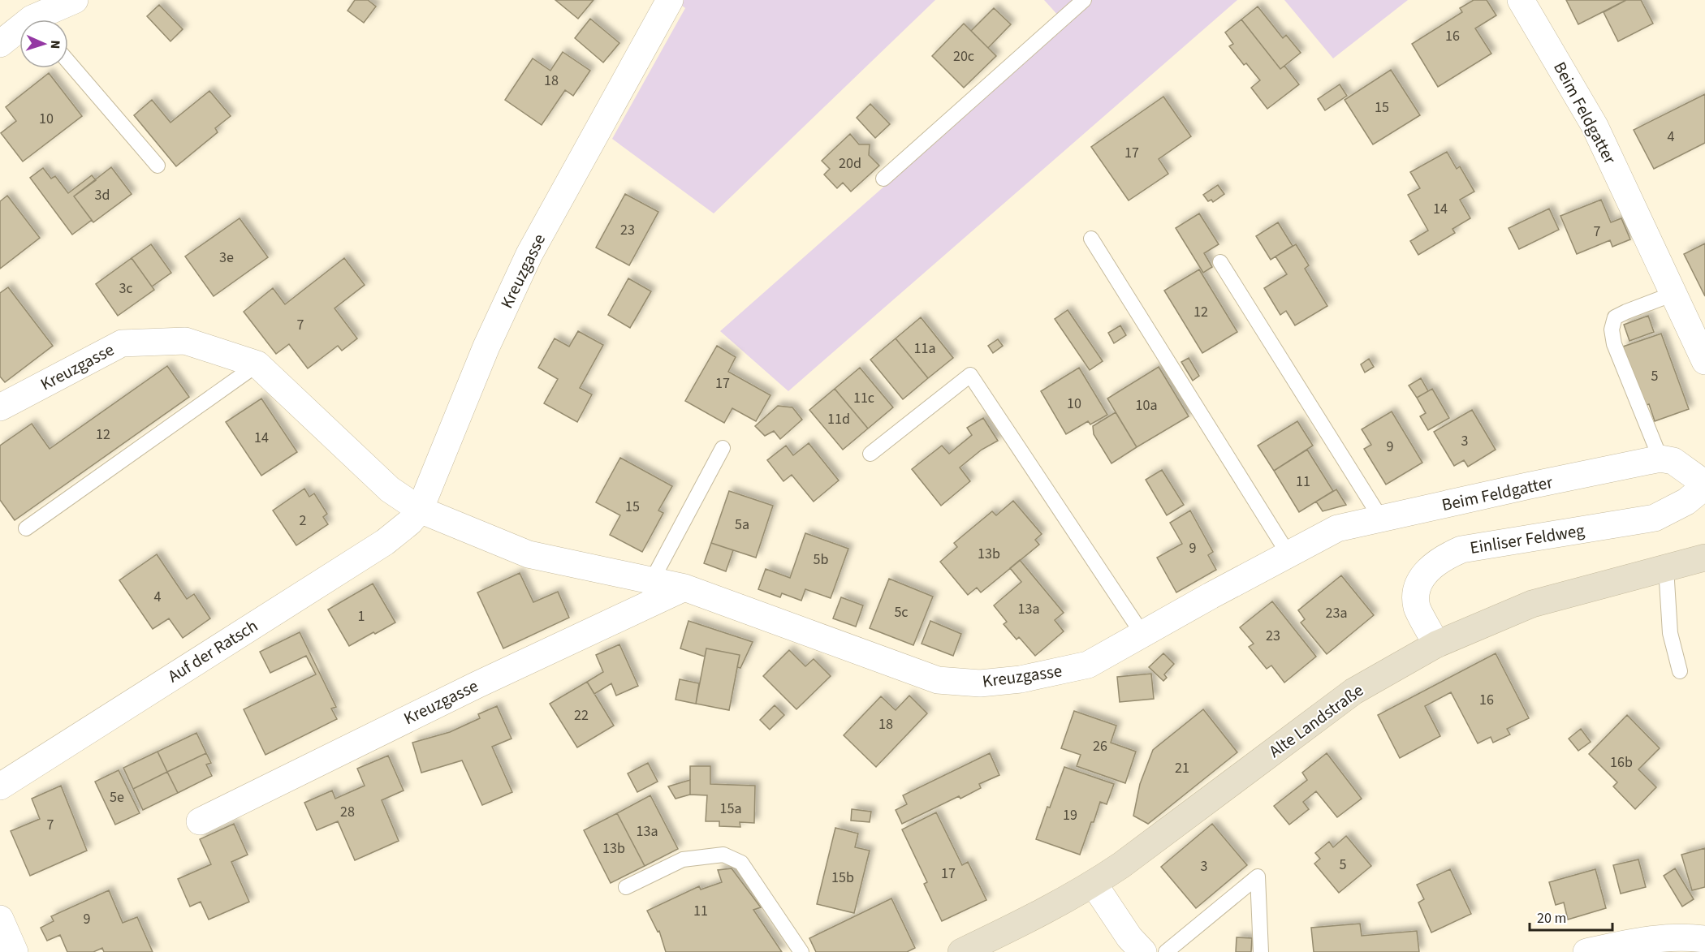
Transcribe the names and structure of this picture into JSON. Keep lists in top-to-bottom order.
{
  "streets": {
    "main road": ["Alte Landstraße"],
    "street": [
      "Beim Feldgatter",
      "Kreuzgasse",
      "Einliser Feldweg",
      "Auf der Ratsch"
    ]
  },
  "crossings": [
    ["Beim Feldgatter", "Kreuzgasse"],
    ["Kreuzgasse", "Auf der Ratsch"],
    ["Einliser Feldweg", "Alte Landstraße"]
  ],
  "house_numbers": [
    "16",
    "20c",
    "18",
    "15",
    "10",
    "4",
    "17",
    "20d",
    "3d",
    "14",
    "23",
    "7",
    "3e",
    "3c",
    "12",
    "7",
    "11a",
    "5",
    "17",
    "11c",
    "10",
    "10a",
    "11d",
    "12",
    "14",
    "3",
    "9",
    "11",
    "15",
    "2",
    "5a",
    "9",
    "13b",
    "5b",
    "4",
    "13a",
    "5c",
    "23a",
    "1",
    "23",
    "16",
    "22",
    "18",
    "26",
    "16b",
    "21",
    "5e",
    "15a",
    "28",
    "19",
    "7",
    "13a",
    "13b",
    "5",
    "3",
    "17",
    "15b",
    "11",
    "9"
  ],
  "scale_bar": "20 m",
  "north": "right"
}
